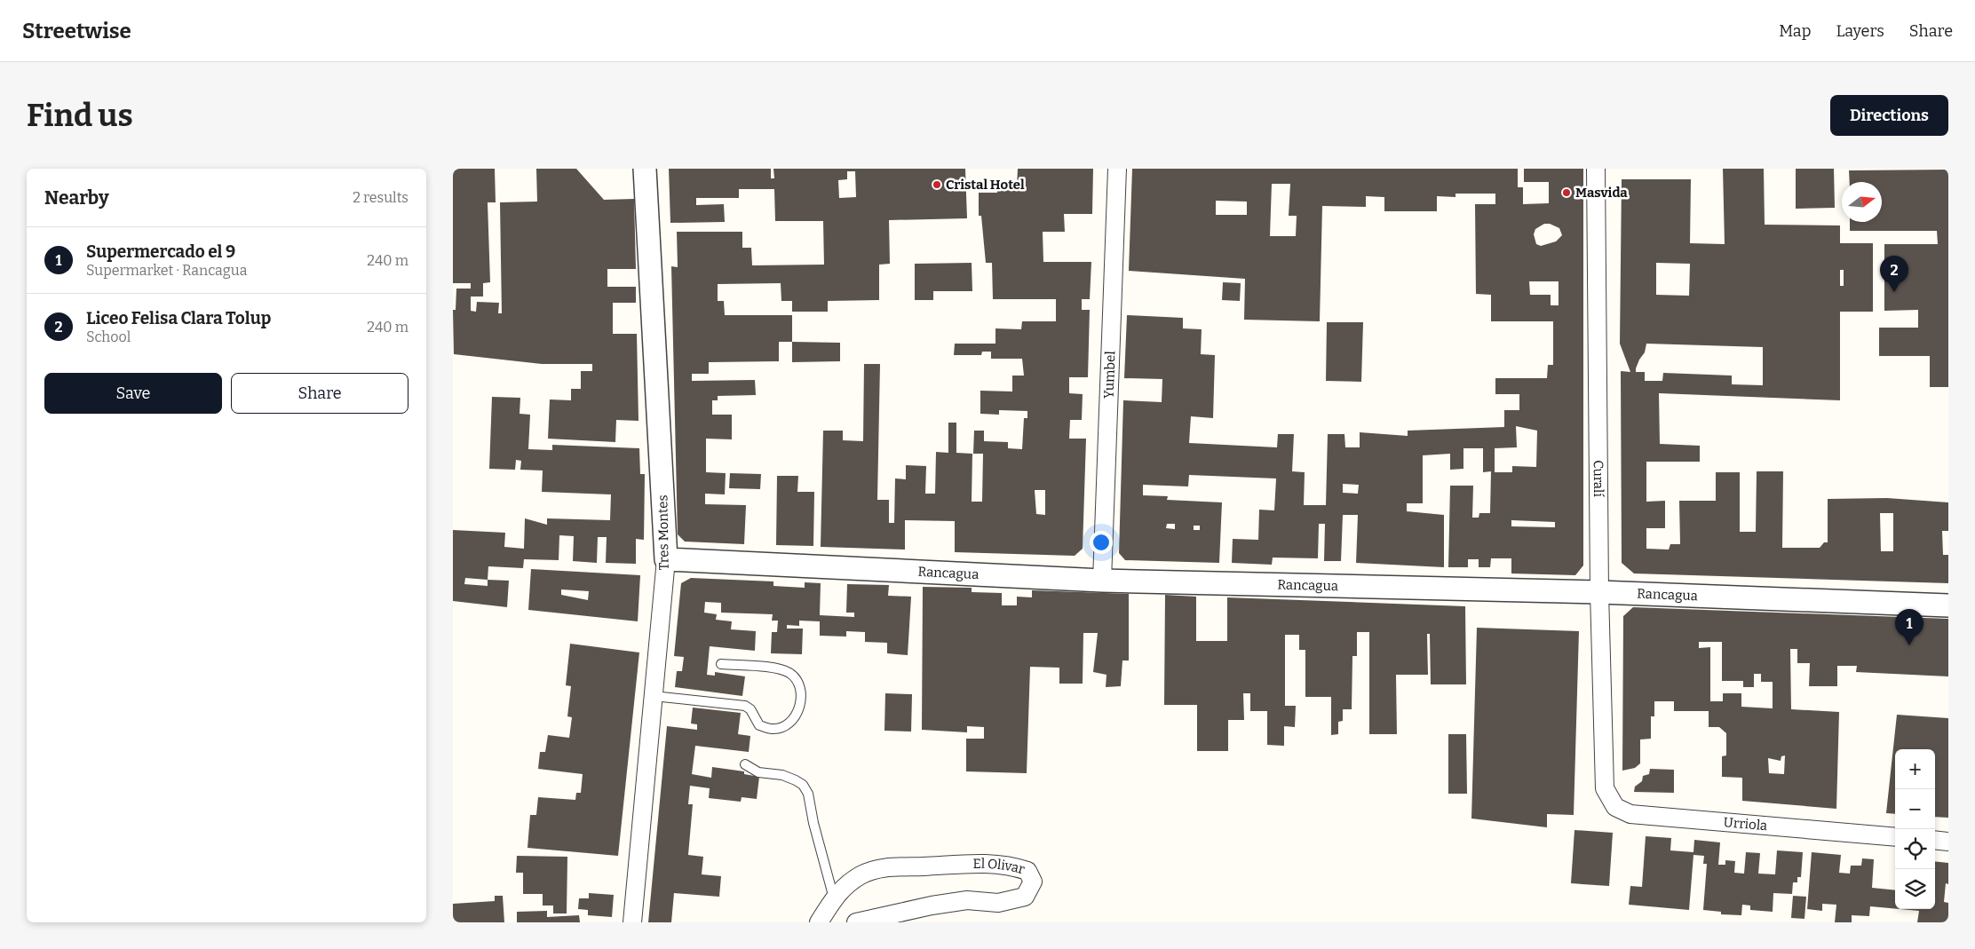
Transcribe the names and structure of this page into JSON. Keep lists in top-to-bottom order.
{
  "streets": {
    "street": [
      "Yumbel",
      "Curalí",
      "Tres Montes",
      "Rancagua",
      "Urriola",
      "El Olivar"
    ]
  },
  "crossings": [
    ["Yumbel", "Rancagua"],
    ["Curalí", "Rancagua"],
    ["Curalí", "Urriola"],
    ["Tres Montes", "Rancagua"]
  ],
  "places": ["Cristal Hotel", "Masvida"],
  "north": "right",
  "page": {
    "header": "Streetwise",
    "nav": ["Map", "Layers", "Share"],
    "buttons": [
      "Directions",
      ["Save", "Share"]
    ],
    "title": "Find us",
    "heading": ["Nearby", "2 results"],
    "list": [
      {
        "mark": "1",
        "name": "Supermercado el 9",
        "note": "Supermarket · Rancagua",
        "value": "240 m"
      },
      {
        "mark": "2",
        "name": "Liceo Felisa Clara Tolup",
        "note": "School",
        "value": "240 m"
      }
    ],
    "pins": ["2", "1"],
    "map_buttons": ["+", "−"]
  }
}
